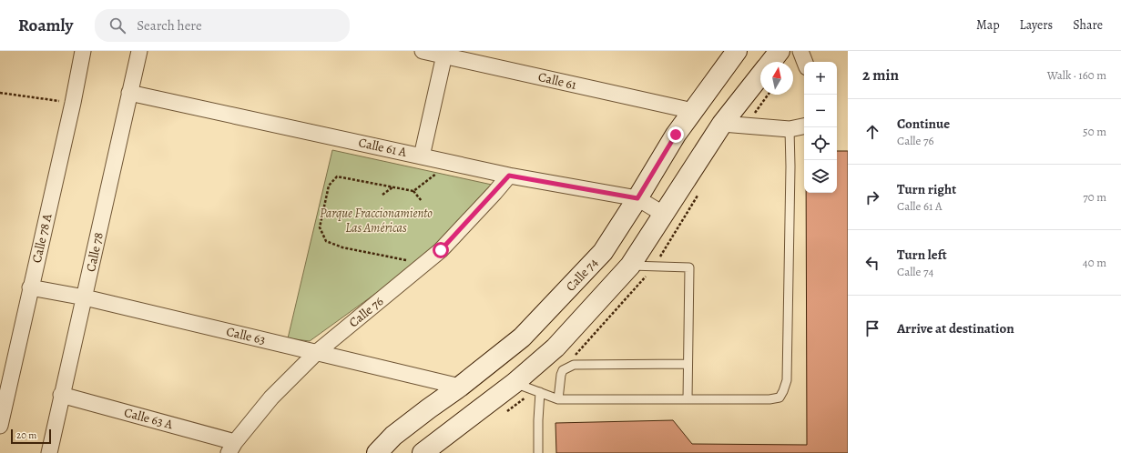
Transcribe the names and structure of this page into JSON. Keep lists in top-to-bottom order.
{
  "streets": {
    "main road": ["Calle 74"],
    "street": [
      "Calle 61",
      "Calle 61 A",
      "Calle 78 A",
      "Calle 78",
      "Calle 76",
      "Calle 63",
      "Calle 63 A"
    ]
  },
  "crossings": [
    ["Calle 61", "Calle 74"],
    ["Calle 61 A", "Calle 78"],
    ["Calle 61 A", "Calle 74"],
    ["Calle 61 A", "Calle 76"],
    ["Calle 78 A", "Calle 63"],
    ["Calle 78", "Calle 63"],
    ["Calle 78", "Calle 63 A"],
    ["Calle 74", "Calle 63"],
    ["Calle 76", "Calle 63"],
    ["Calle 76", "Calle 63 A"]
  ],
  "parks": ["Parque Fraccionamiento Las Américas"],
  "scale_bar": "20 m",
  "north": "top",
  "page": {
    "header": "Roamly",
    "search": "Search here",
    "nav": ["Map", "Layers", "Share"],
    "heading": ["2 min", "Walk · 160 m"],
    "map_buttons": ["+", "−"],
    "list": [
      ["Continue", "Calle 76", "50 m"],
      ["Turn right", "Calle 61 A", "70 m"],
      ["Turn left", "Calle 74", "40 m"],
      "Arrive at destination"
    ],
    "scale": "20 m"
  }
}
